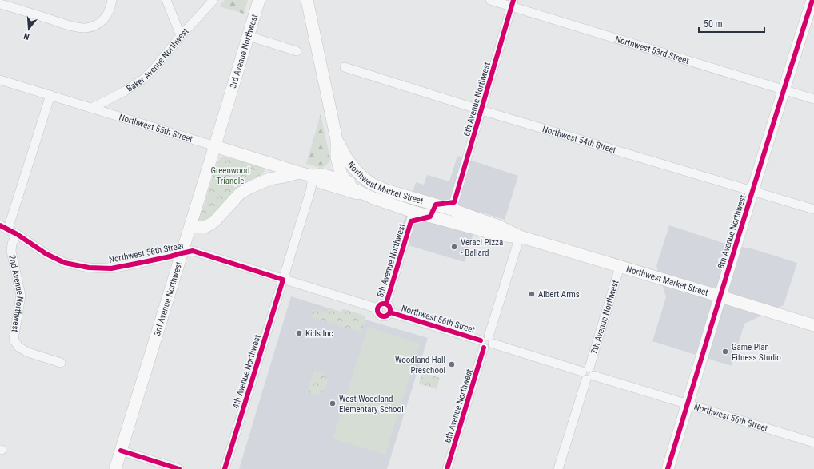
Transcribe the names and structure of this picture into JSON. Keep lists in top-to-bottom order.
{
  "streets": {
    "main road": [
      "3rd Avenue Northwest",
      "Northwest 55th Street",
      "Northwest Market Street",
      "8th Avenue Northwest"
    ],
    "street": [
      "Northwest 53rd Street",
      "Baker Avenue Northwest",
      "6th Avenue Northwest",
      "Northwest 54th Street",
      "Northwest 56th Street",
      "5th Avenue Northwest",
      "2nd Avenue Northwest",
      "7th Avenue Northwest",
      "4th Avenue Northwest"
    ]
  },
  "crossings": [
    ["Northwest 53rd Street", "6th Avenue Northwest"],
    ["Northwest 53rd Street", "8th Avenue Northwest"],
    ["3rd Avenue Northwest", "Northwest 55th Street"],
    ["3rd Avenue Northwest", "Northwest 56th Street"],
    ["Baker Avenue Northwest", "Northwest 55th Street"],
    ["6th Avenue Northwest", "Northwest 54th Street"],
    ["6th Avenue Northwest", "Northwest Market Street"],
    ["6th Avenue Northwest", "Northwest 56th Street"],
    ["Northwest 55th Street", "Northwest Market Street"],
    ["Northwest 55th Street", "4th Avenue Northwest"],
    ["Northwest 54th Street", "8th Avenue Northwest"],
    ["Northwest Market Street", "8th Avenue Northwest"],
    ["Northwest Market Street", "5th Avenue Northwest"],
    ["Northwest Market Street", "7th Avenue Northwest"],
    ["8th Avenue Northwest", "Northwest 56th Street"],
    ["Northwest 56th Street", "5th Avenue Northwest"],
    ["Northwest 56th Street", "2nd Avenue Northwest"],
    ["Northwest 56th Street", "7th Avenue Northwest"],
    ["Northwest 56th Street", "4th Avenue Northwest"]
  ],
  "parks": ["Greenwood Triangle"],
  "places": [
    "Veraci Pizza - Ballard",
    "Albert Arms",
    "Kids Inc",
    "Game Plan Fitness Studio",
    "Woodland Hall Preschool",
    "West Woodland Elementary School"
  ],
  "scale_bar": "50 m",
  "north": "bottom"
}
